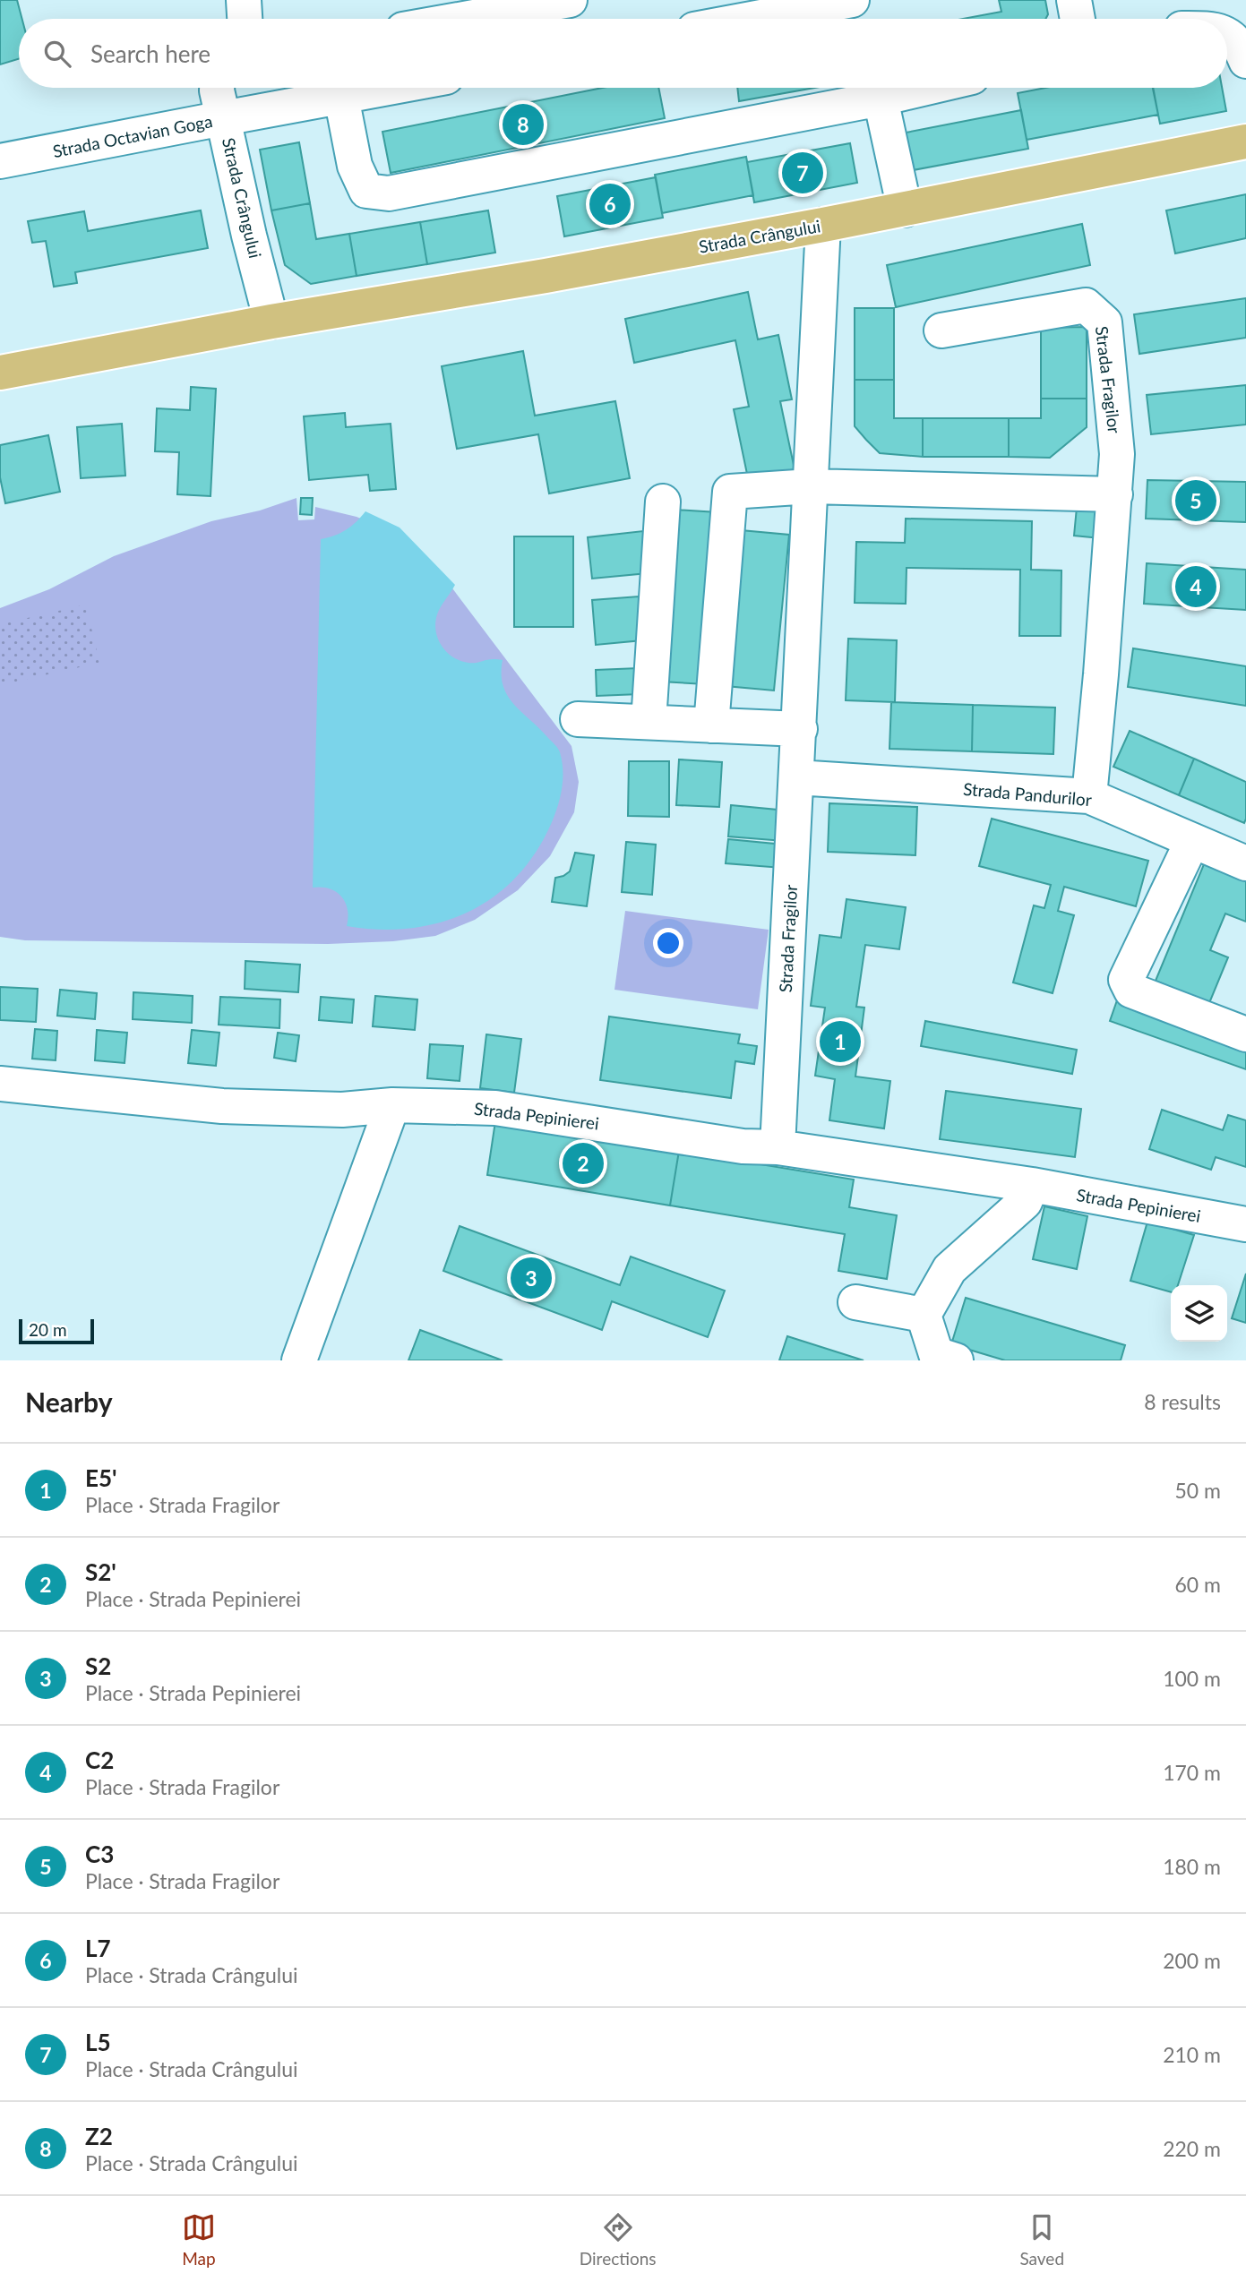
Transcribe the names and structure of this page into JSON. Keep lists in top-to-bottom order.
{
  "streets": {
    "main road": ["Strada Crângului"],
    "street": [
      "Strada Octavian Goga",
      "Strada Fragilor",
      "Strada Pandurilor",
      "Strada Pepinierei"
    ]
  },
  "crossings": [
    ["Strada Octavian Goga", "Strada Crângului"],
    ["Strada Crângului", "Strada Fragilor"],
    ["Strada Fragilor", "Strada Pandurilor"],
    ["Strada Fragilor", "Strada Pepinierei"]
  ],
  "scale_bar": "20 m",
  "page": {
    "search": "Search here",
    "pins": [
      "8",
      "7",
      "6",
      "5",
      "4",
      "1",
      "2",
      "3"
    ],
    "scale": "20 m",
    "heading": ["Nearby", "8 results"],
    "list": [
      {
        "mark": "1",
        "name": "E5'",
        "note": "Place · Strada Fragilor",
        "value": "50 m"
      },
      {
        "mark": "2",
        "name": "S2'",
        "note": "Place · Strada Pepinierei",
        "value": "60 m"
      },
      {
        "mark": "3",
        "name": "S2",
        "note": "Place · Strada Pepinierei",
        "value": "100 m"
      },
      {
        "mark": "4",
        "name": "C2",
        "note": "Place · Strada Fragilor",
        "value": "170 m"
      },
      {
        "mark": "5",
        "name": "C3",
        "note": "Place · Strada Fragilor",
        "value": "180 m"
      },
      {
        "mark": "6",
        "name": "L7",
        "note": "Place · Strada Crângului",
        "value": "200 m"
      },
      {
        "mark": "7",
        "name": "L5",
        "note": "Place · Strada Crângului",
        "value": "210 m"
      },
      {
        "mark": "8",
        "name": "Z2",
        "note": "Place · Strada Crângului",
        "value": "220 m"
      }
    ],
    "nav": ["Map", "Directions", "Saved"]
  }
}
